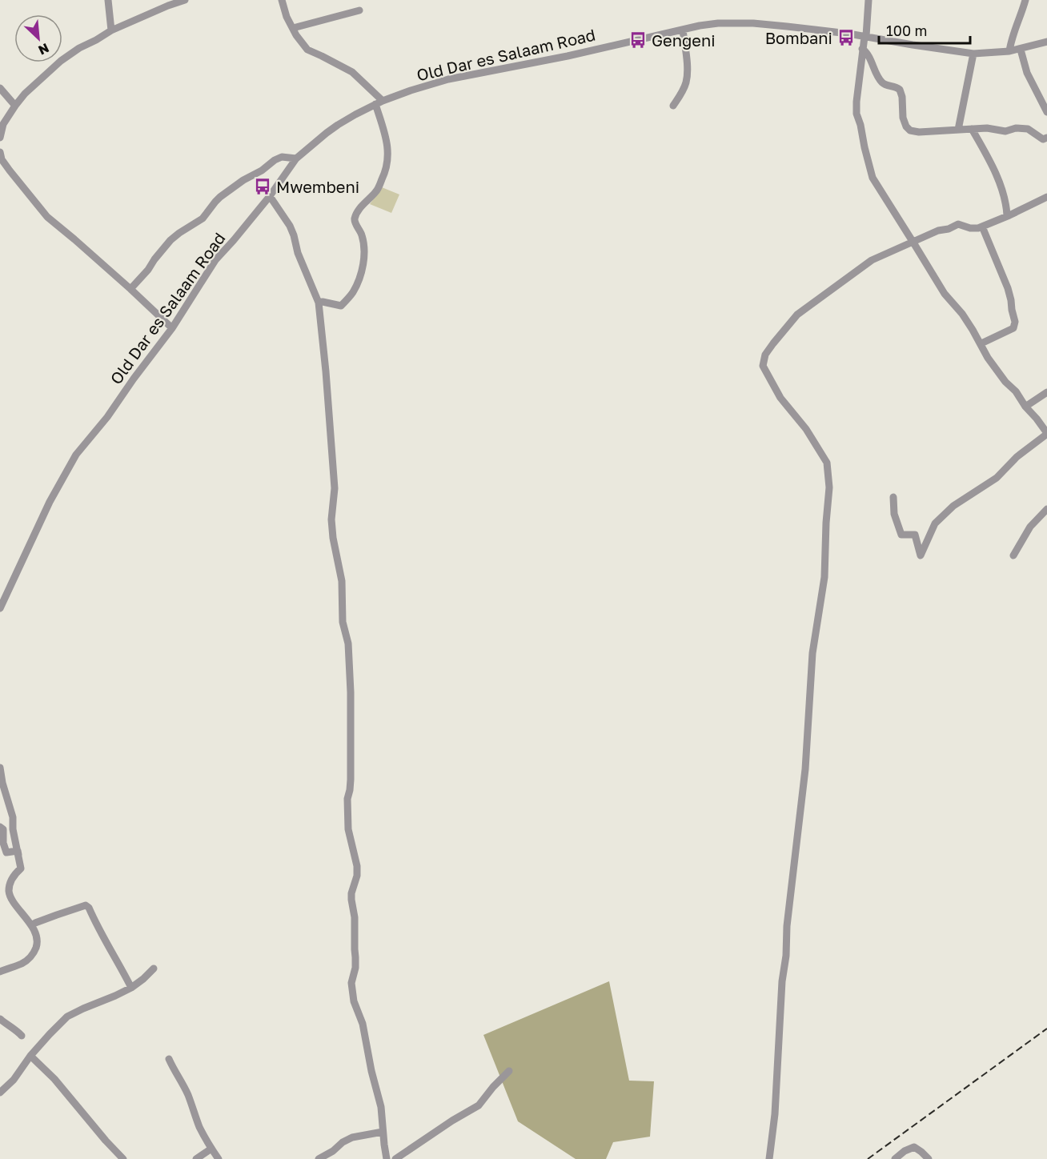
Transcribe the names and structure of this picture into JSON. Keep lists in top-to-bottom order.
{
  "streets": {
    "street": ["Old Dar es Salaam Road"]
  },
  "places": {
    "bus stop": ["Bombani", "Gengeni", "Mwembeni"]
  },
  "scale_bar": "100 m",
  "north": "bottom right"
}
